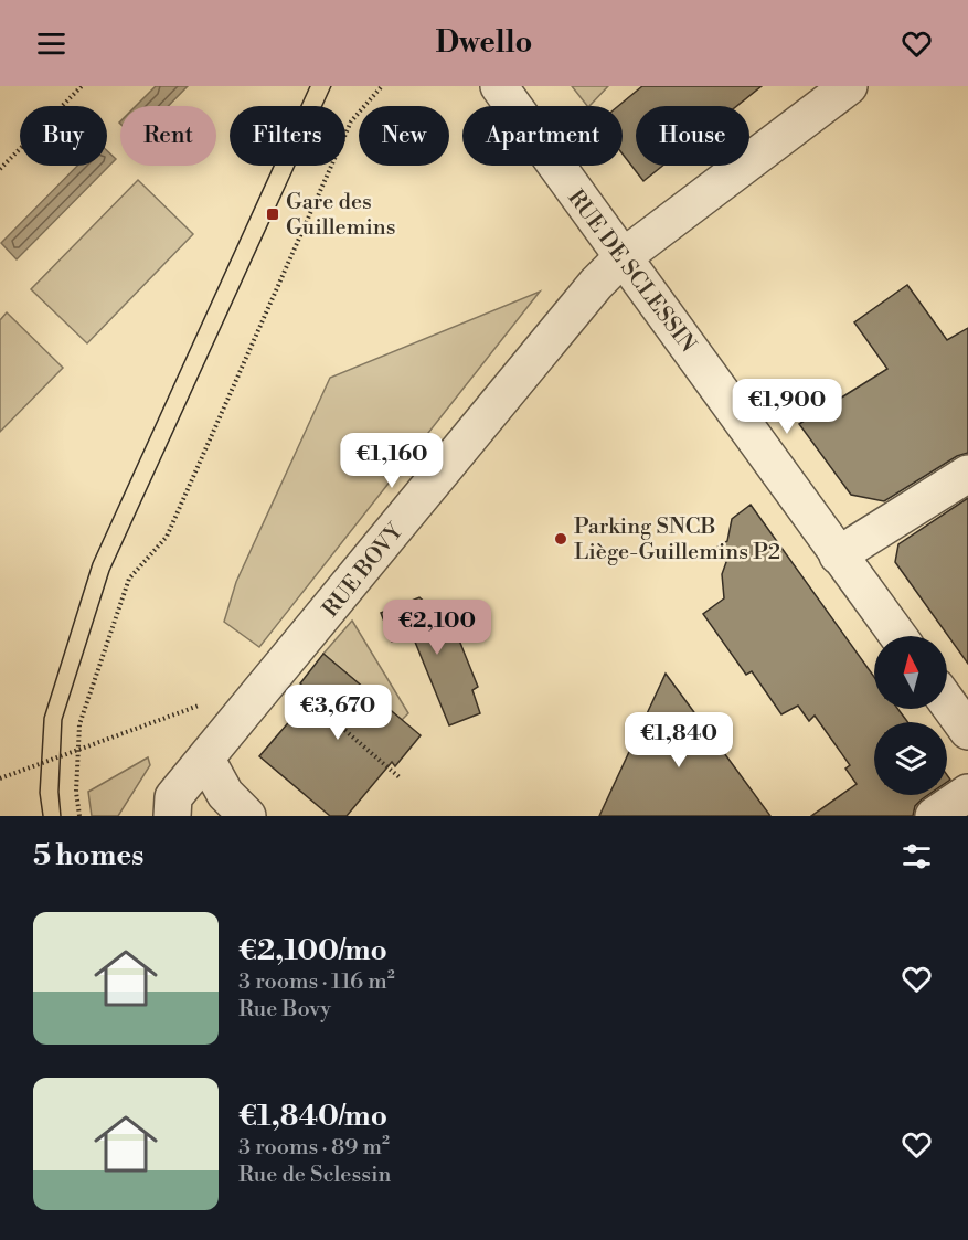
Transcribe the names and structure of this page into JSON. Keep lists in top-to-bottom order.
{
  "streets": {
    "street": ["RUE DE SCLESSIN", "RUE BOVY"]
  },
  "crossings": [
    ["RUE DE SCLESSIN", "RUE BOVY"]
  ],
  "places": {
    "transit": ["Gare des Guillemins"],
    "other": ["Parking SNCB Liège-Guillemins P2"]
  },
  "north": "top",
  "page": {
    "header": "Dwello",
    "chip": [
      "Buy",
      "Rent",
      "Filters",
      "New",
      "Apartment",
      "House"
    ],
    "price": [
      "€1,900",
      "€1,160",
      "€2,100",
      "€3,670",
      "€1,840"
    ],
    "heading": "5 homes",
    "list": [
      {
        "name": "€2,100/mo",
        "note": "3 rooms · 116 m² · Rue Bovy"
      },
      {
        "name": "€1,840/mo",
        "note": "3 rooms · 89 m² · Rue de Sclessin"
      }
    ]
  }
}
